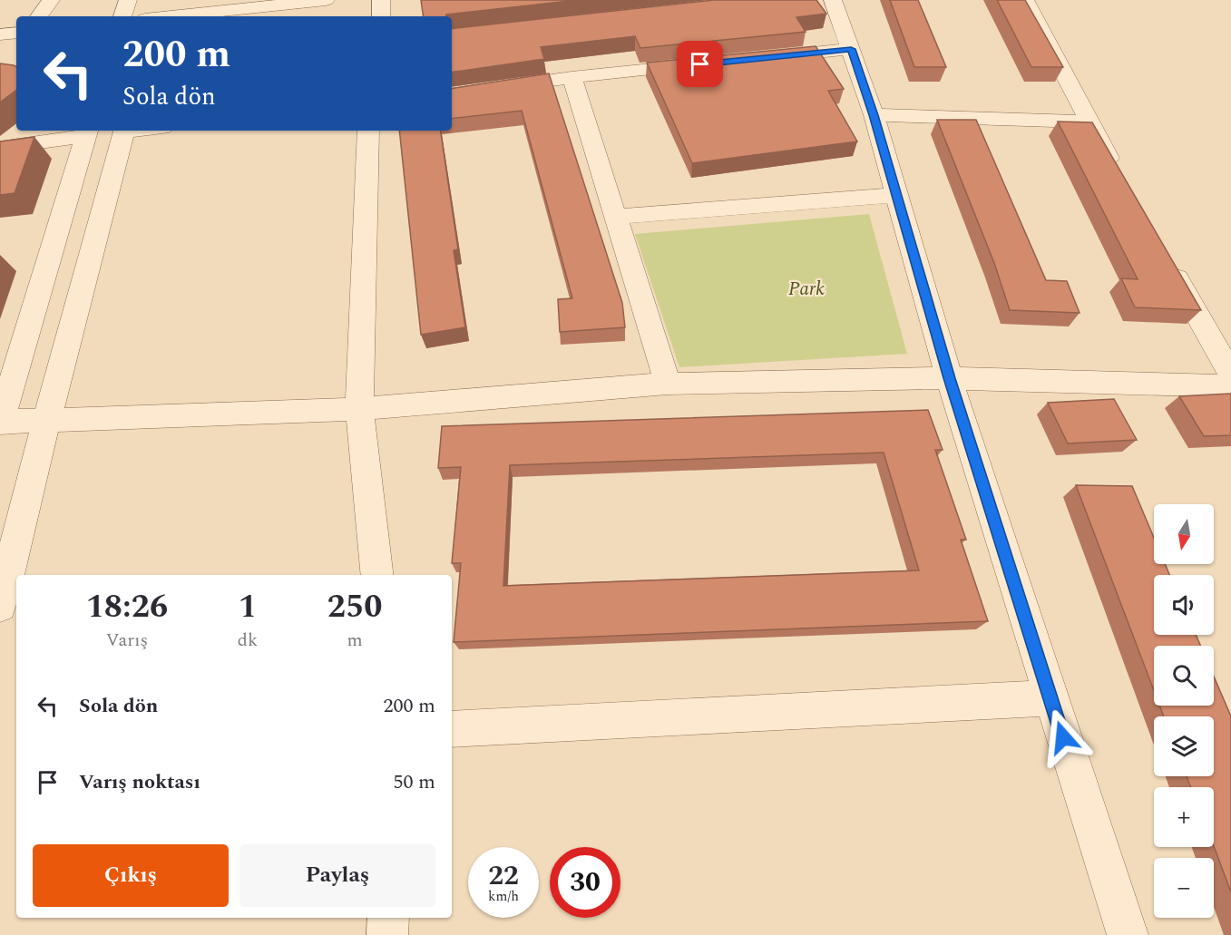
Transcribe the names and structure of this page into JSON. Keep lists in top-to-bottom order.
{
  "parks": ["Park"],
  "north": "bottom",
  "page": {
    "turn": ["200 m", "Sola dön"],
    "map_buttons": ["+", "−"],
    "eta": [
      "18:26",
      "Varış",
      "1",
      "dk",
      "250",
      "m"
    ],
    "list": [
      {
        "name": "Sola dön",
        "value": "200 m"
      },
      {
        "name": "Varış noktası",
        "value": "50 m"
      }
    ],
    "buttons": ["Çıkış", "Paylaş"],
    "speed": "22 km/h",
    "limit": "30"
  }
}
